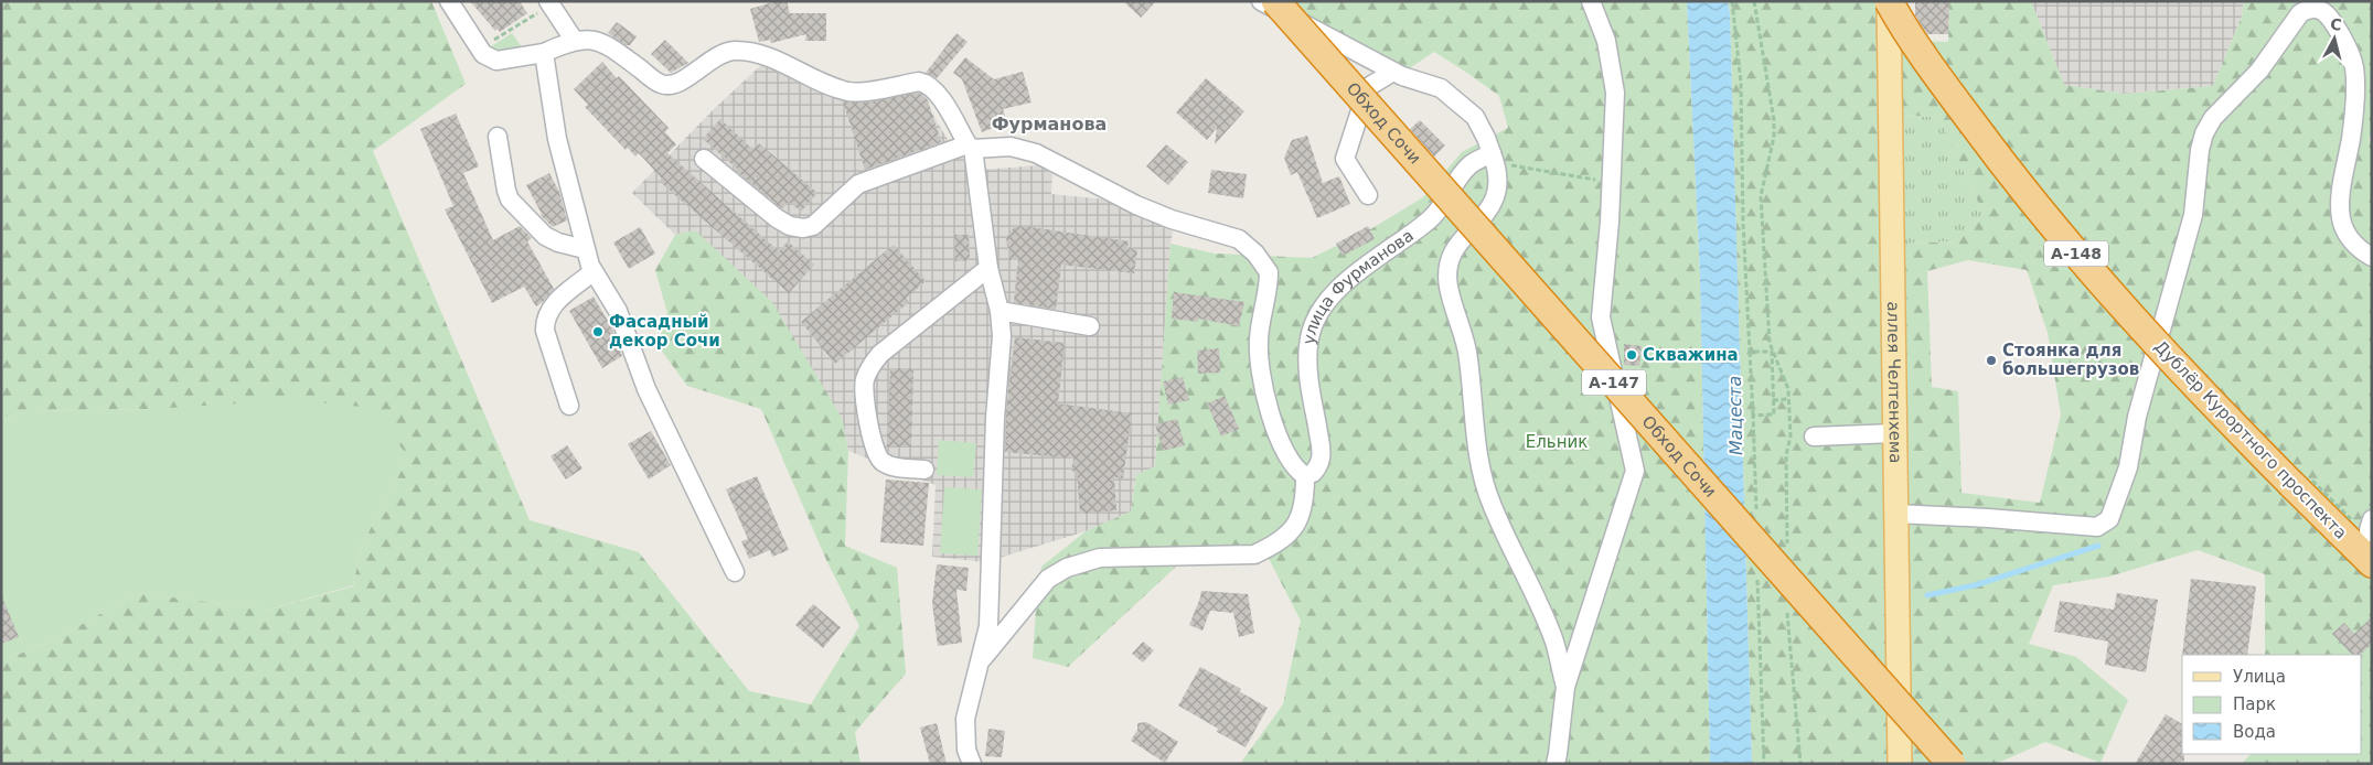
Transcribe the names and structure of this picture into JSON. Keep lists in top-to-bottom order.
{
  "streets": {
    "highway": [
      "Обход Сочи",
      "А-148",
      "А-147",
      "Дублёр Курортного проспекта"
    ],
    "main road": ["аллея Челтенхема"],
    "street": ["улица Фурманова"]
  },
  "crossings": [
    ["аллея Челтенхема", "Дублёр Курортного проспекта"]
  ],
  "districts": ["Фурманова"],
  "water": ["Мацеста"],
  "parks": ["Ельник"],
  "places": ["Фасадный декор Сочи", "Скважина", "Стоянка для большегрузов"],
  "legend": ["Улица", "Парк", "Вода"],
  "north": "top"
}
